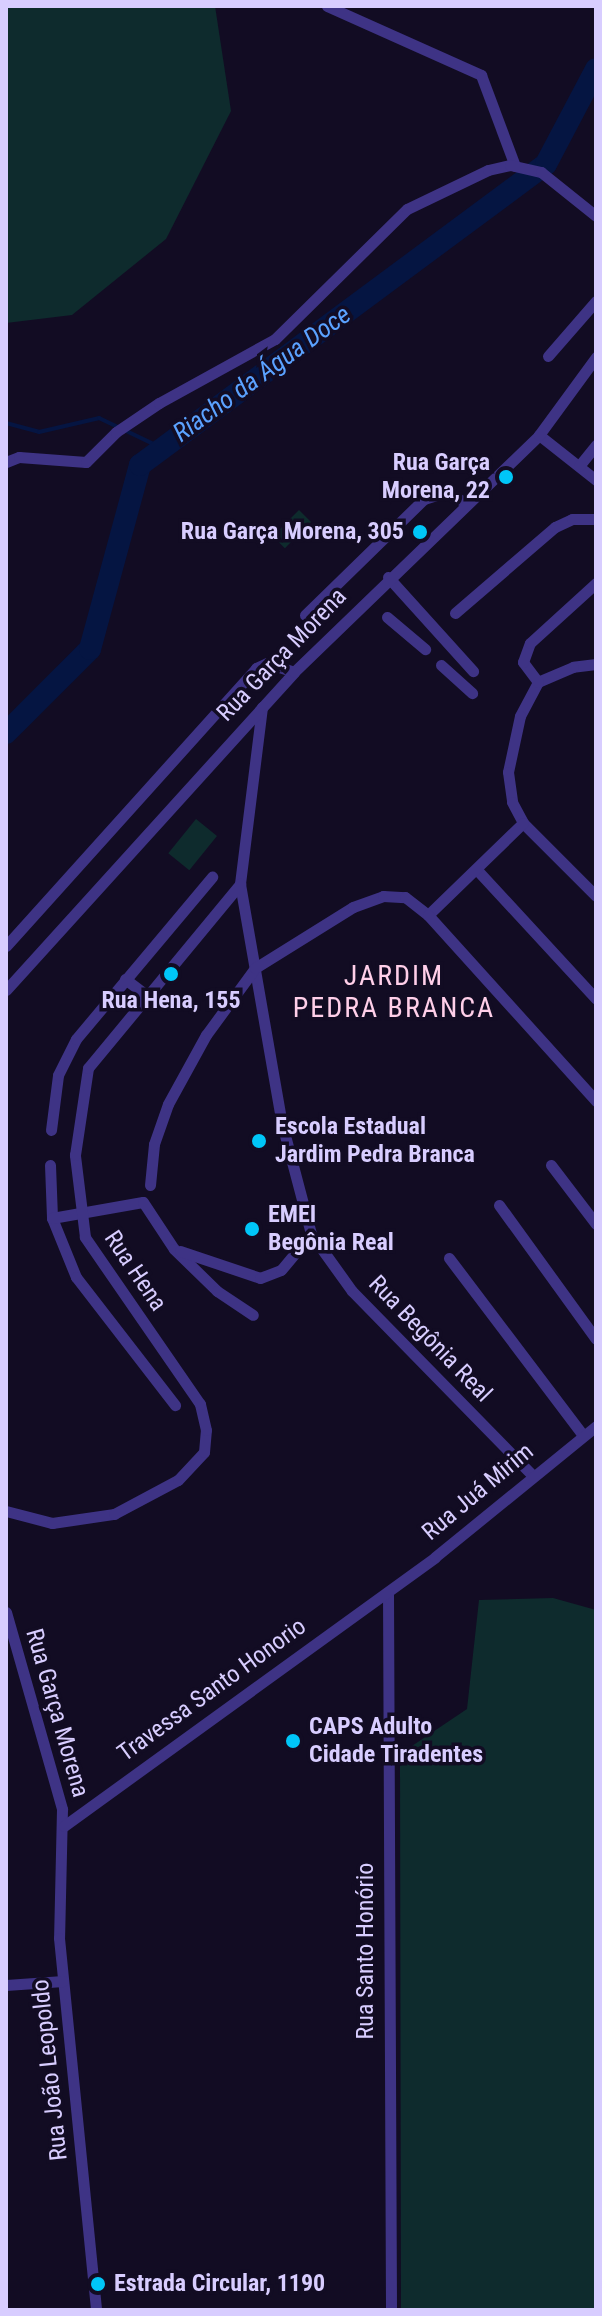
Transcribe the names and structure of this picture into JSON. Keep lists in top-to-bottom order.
{
  "streets": {
    "street": [
      "Rua Garça Morena",
      "Rua Hena",
      "Rua Begônia Real",
      "Rua Juá Mirim",
      "Travessa Santo Honorio",
      "Rua Santo Honório",
      "Rua João Leopoldo"
    ]
  },
  "crossings": [
    ["Rua Garça Morena", "Rua Begônia Real"],
    ["Rua Garça Morena", "Travessa Santo Honorio"],
    ["Rua Garça Morena", "Rua João Leopoldo"],
    ["Rua Hena", "Rua Begônia Real"],
    ["Rua Begônia Real", "Rua Juá Mirim"],
    ["Rua Juá Mirim", "Travessa Santo Honorio"],
    ["Rua Juá Mirim", "Rua Santo Honório"],
    ["Travessa Santo Honorio", "Rua Santo Honório"],
    ["Travessa Santo Honorio", "Rua João Leopoldo"]
  ],
  "districts": ["JARDIM PEDRA BRANCA"],
  "water": ["Riacho da Água Doce"],
  "places": [
    "Rua Garça Morena, 22",
    "Rua Garça Morena, 305",
    "Rua Hena, 155",
    "Escola Estadual Jardim Pedra Branca",
    "EMEI Begônia Real",
    "CAPS Adulto Cidade Tiradentes",
    "Estrada Circular, 1190"
  ]
}
